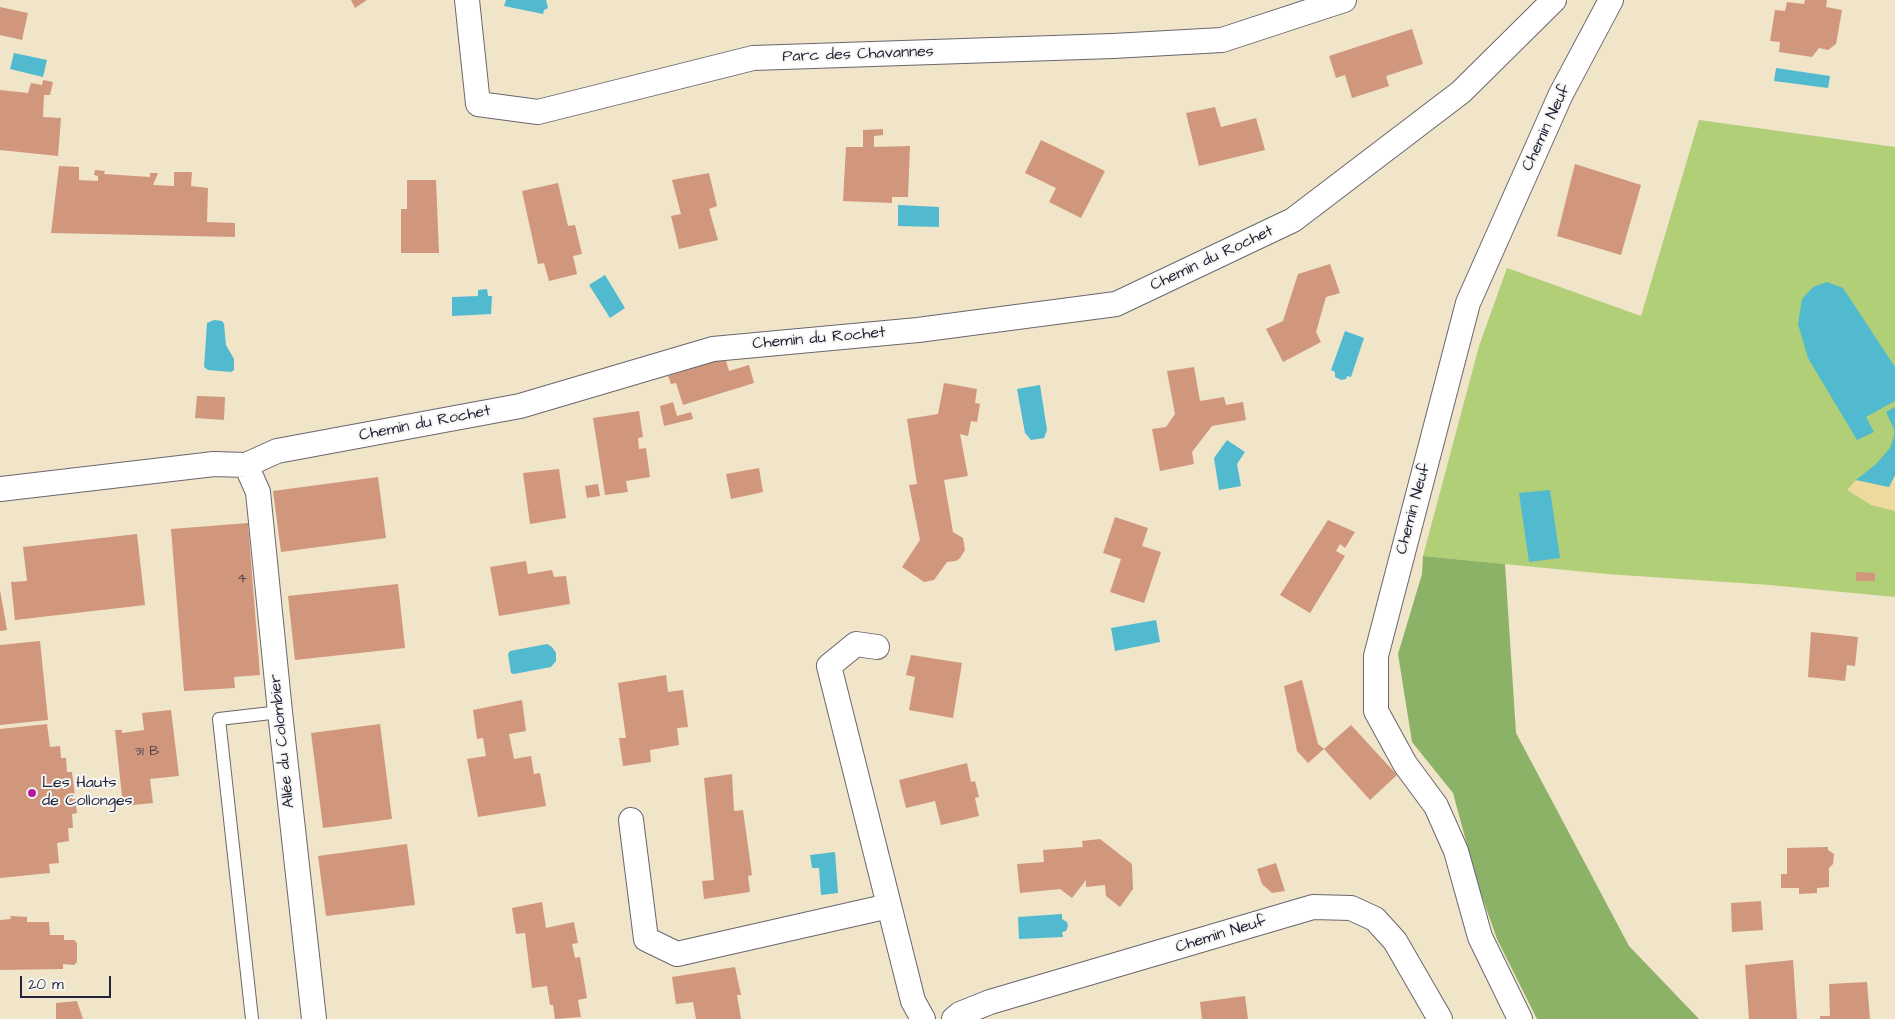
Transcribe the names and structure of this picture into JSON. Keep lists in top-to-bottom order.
{
  "streets": {
    "street": [
      "Parc des Chavannes",
      "Chemin Neuf",
      "Chemin du Rochet",
      "Allée du Colombier"
    ]
  },
  "crossings": [
    ["Chemin du Rochet", "Allée du Colombier"]
  ],
  "places": ["Les Hauts de Collonges"],
  "house_numbers": ["4", "31 B"],
  "scale_bar": "20 m"
}
